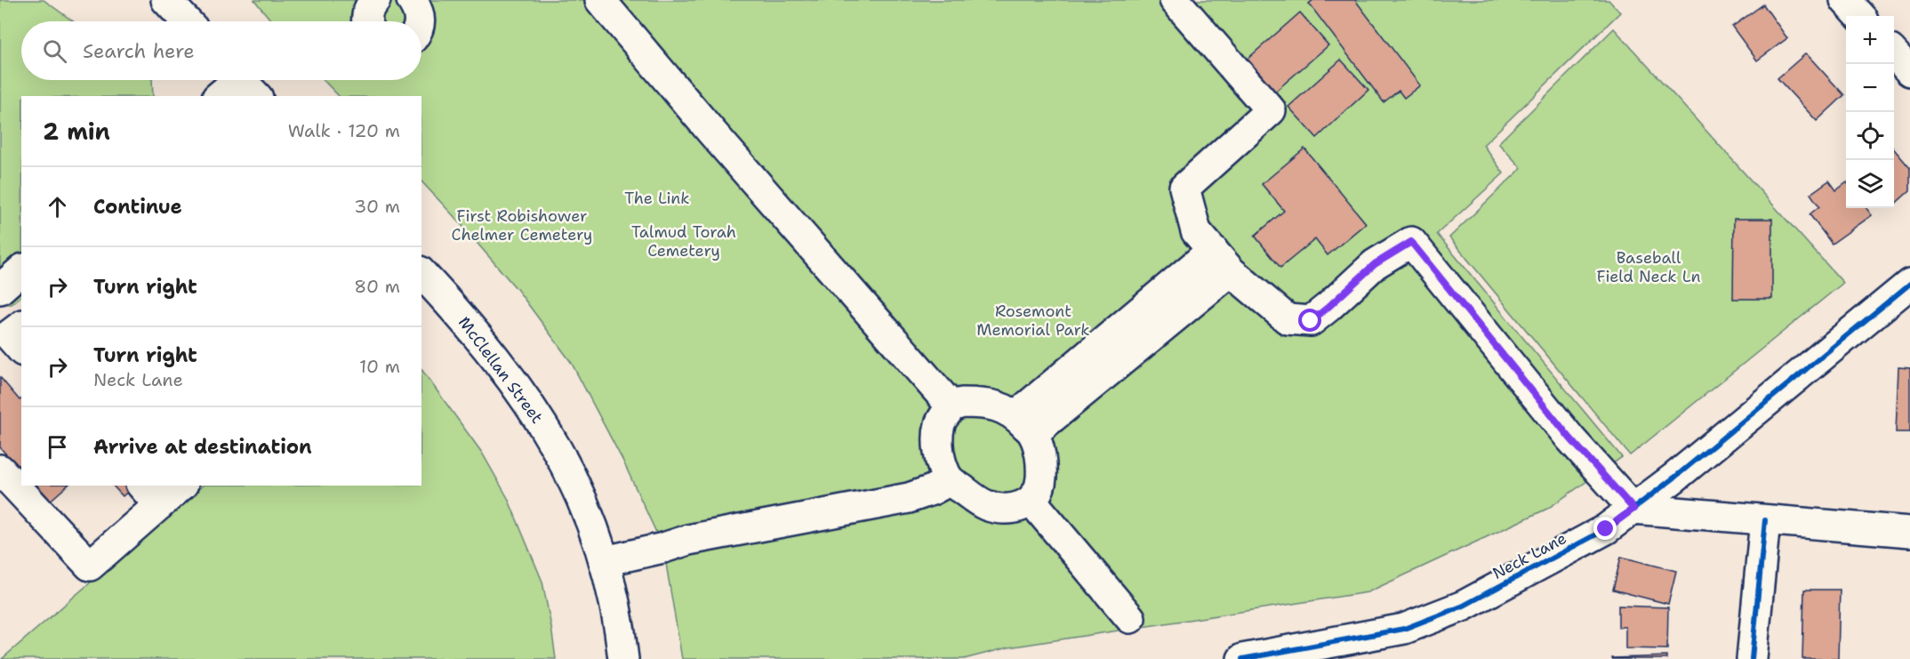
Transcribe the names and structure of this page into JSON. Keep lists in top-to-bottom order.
{
  "streets": {
    "street": ["McClellan Street", "Neck Lane"]
  },
  "parks": [
    "The Link",
    "First Robishower Chelmer Cemetery",
    "Talmud Torah Cemetery",
    "Baseball Field Neck Ln",
    "Rosemont Memorial Park"
  ],
  "page": {
    "map_buttons": ["+", "−"],
    "search": "Search here",
    "heading": ["2 min", "Walk · 120 m"],
    "list": [
      ["Continue", "30 m"],
      ["Turn right", "80 m"],
      ["Turn right", "Neck Lane", "10 m"],
      "Arrive at destination"
    ]
  }
}
